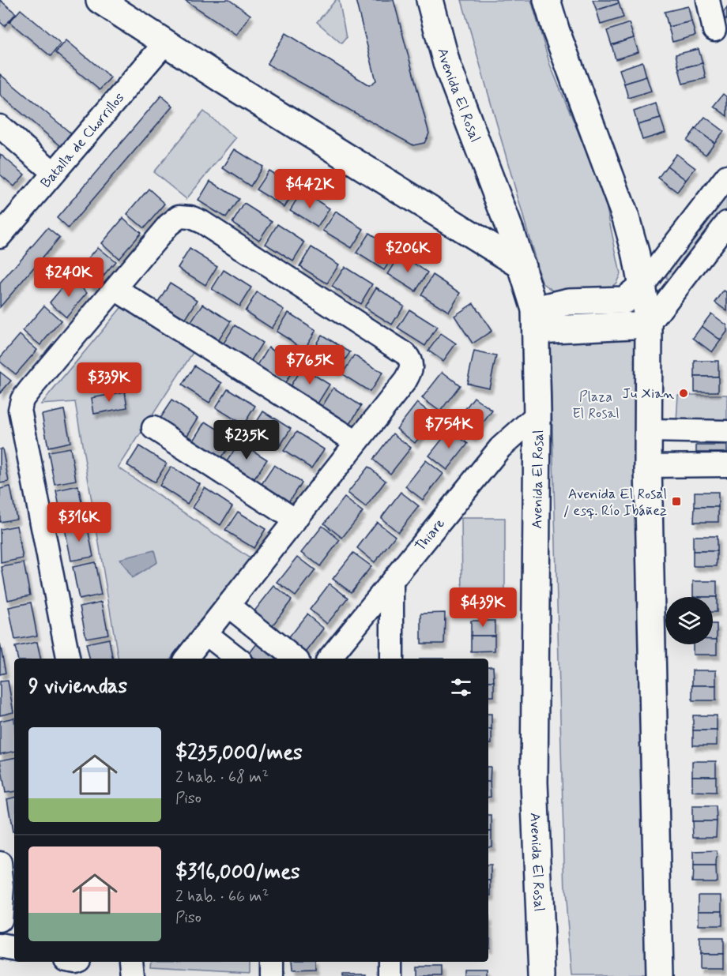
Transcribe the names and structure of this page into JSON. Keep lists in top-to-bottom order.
{
  "streets": {
    "street": ["Avenida El Rosal", "Batalla de Chorrillos", "Thiare"]
  },
  "crossings": [
    ["Avenida El Rosal", "Thiare"]
  ],
  "parks": ["Plaza El Rosal"],
  "places": {
    "other": ["Ju Xian"],
    "transit": ["Avenida El Rosal / esq. Río Ibáñez"]
  },
  "page": {
    "price": [
      "$442K",
      "$206K",
      "$240K",
      "$765K",
      "$339K",
      "$754K",
      "$235K",
      "$316K",
      "$439K"
    ],
    "heading": "9 viviendas",
    "list": [
      {
        "name": "$235,000/mes",
        "note": "2 hab. · 68 m² · Piso"
      },
      {
        "name": "$316,000/mes",
        "note": "2 hab. · 66 m² · Piso"
      }
    ]
  }
}
